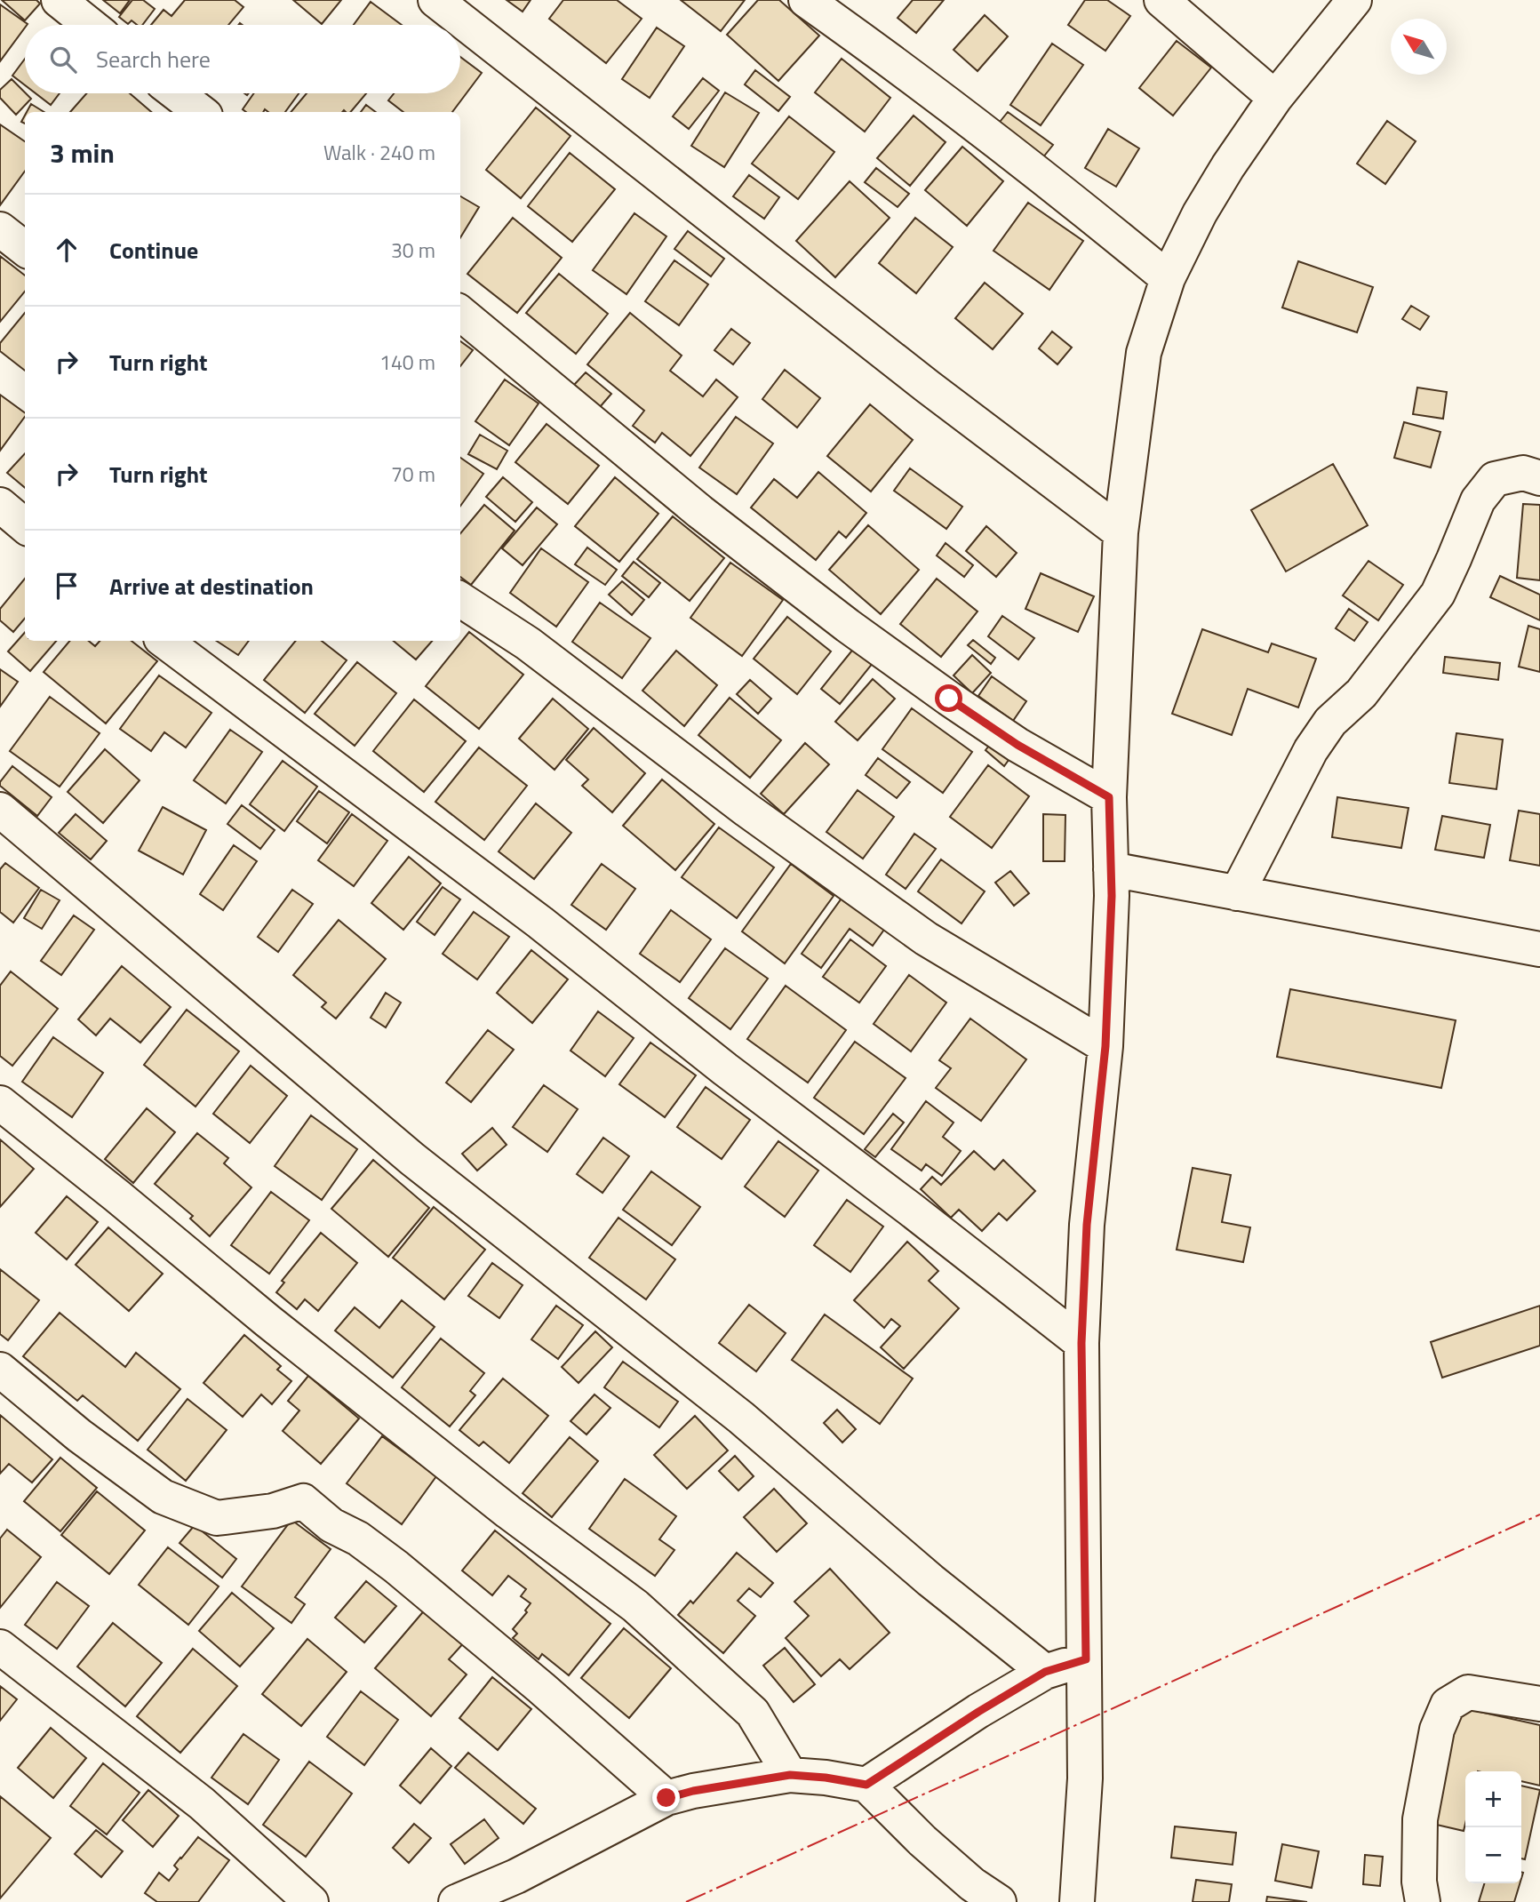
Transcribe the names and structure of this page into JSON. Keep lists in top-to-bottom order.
{
  "north": "top left",
  "page": {
    "search": "Search here",
    "heading": ["3 min", "Walk · 240 m"],
    "list": [
      ["Continue", "30 m"],
      ["Turn right", "140 m"],
      ["Turn right", "70 m"],
      "Arrive at destination"
    ],
    "map_buttons": ["+", "−"]
  }
}
